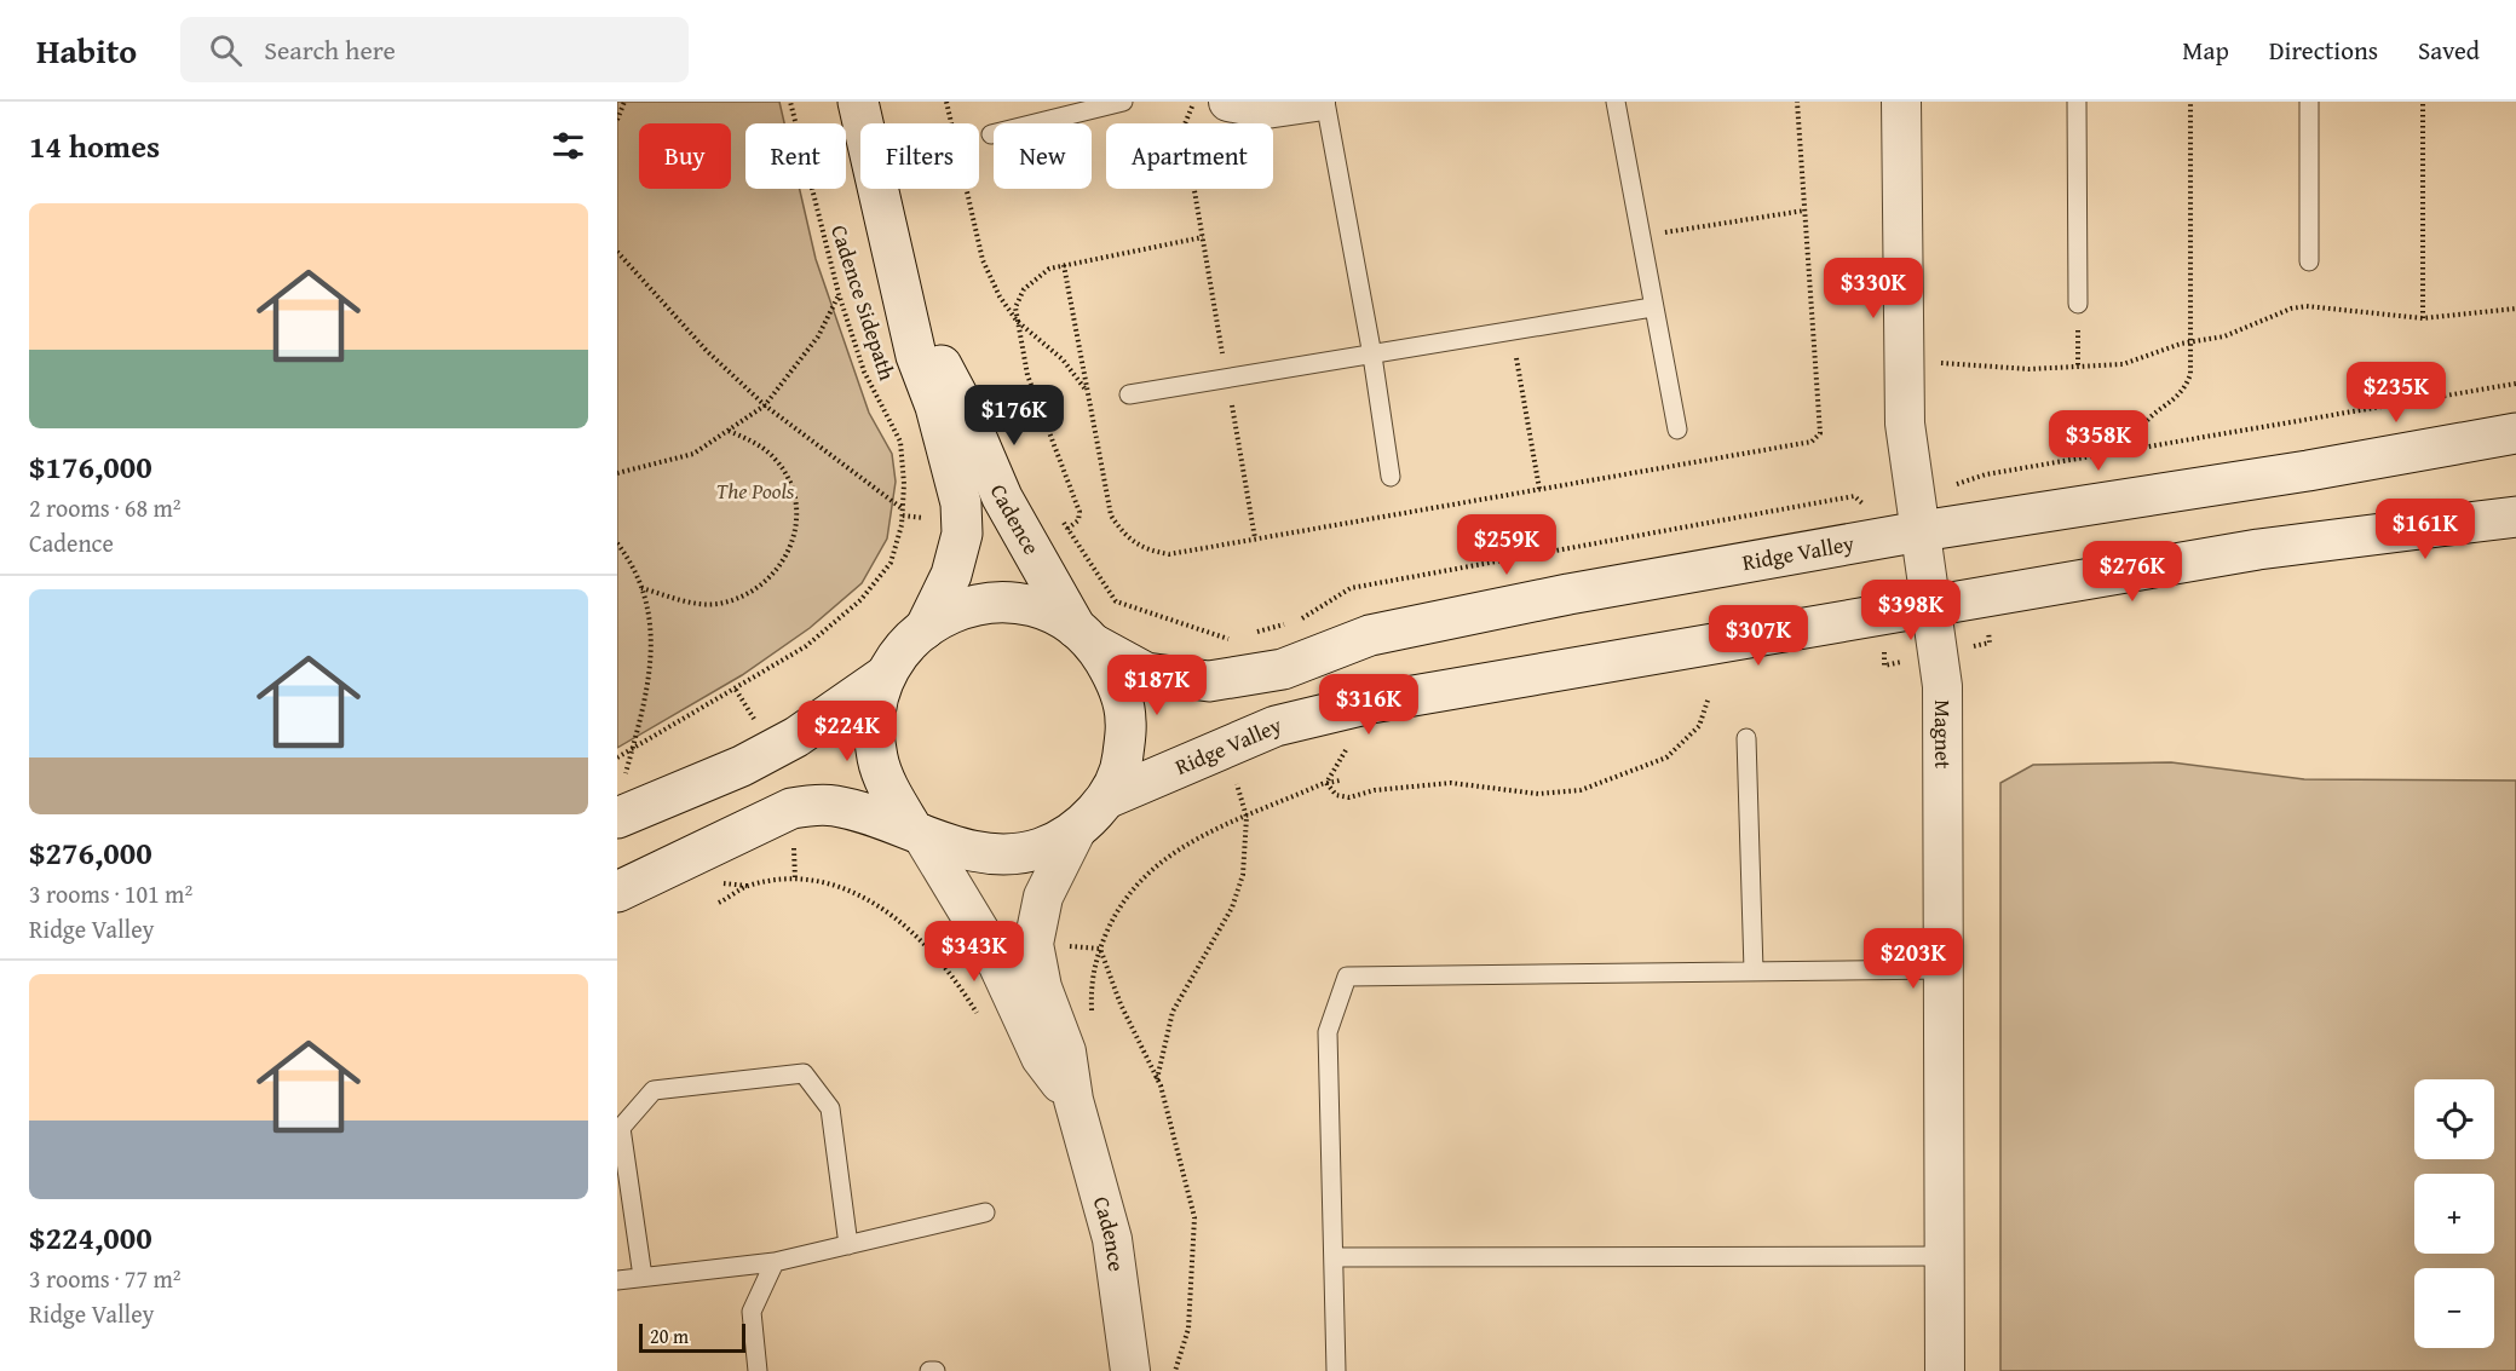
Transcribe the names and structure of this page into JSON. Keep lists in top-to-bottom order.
{
  "streets": {
    "main road": ["Cadence", "Ridge Valley"],
    "street": ["Magnet"],
    "path": ["Cadence Sidepath"]
  },
  "crossings": [
    ["Cadence", "Ridge Valley"],
    ["Ridge Valley", "Magnet"]
  ],
  "parks": ["The Pools"],
  "scale_bar": "20 m",
  "page": {
    "header": "Habito",
    "search": "Search here",
    "nav": ["Map", "Directions", "Saved"],
    "heading": "14 homes",
    "chip": [
      "Buy",
      "Rent",
      "Filters",
      "New",
      "Apartment"
    ],
    "list": [
      {
        "name": "$176,000",
        "note": "2 rooms · 68 m² · Cadence"
      },
      {
        "name": "$276,000",
        "note": "3 rooms · 101 m² · Ridge Valley"
      },
      {
        "name": "$224,000",
        "note": "3 rooms · 77 m² · Ridge Valley"
      }
    ],
    "price": [
      "$330K",
      "$235K",
      "$176K",
      "$358K",
      "$161K",
      "$259K",
      "$276K",
      "$398K",
      "$307K",
      "$187K",
      "$316K",
      "$224K",
      "$343K",
      "$203K"
    ],
    "map_buttons": ["+", "−"],
    "scale": "20 m"
  }
}
